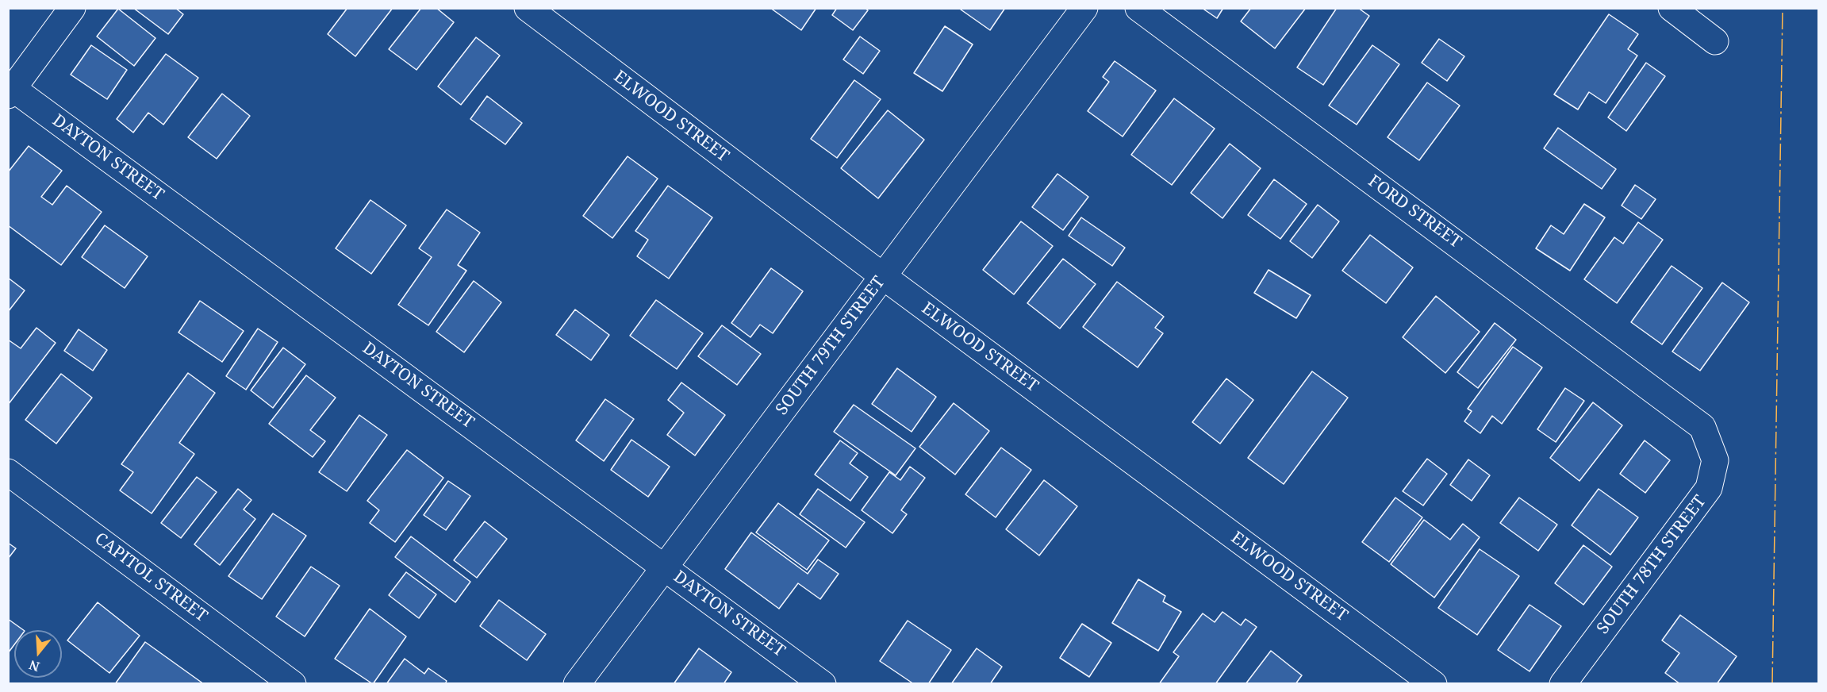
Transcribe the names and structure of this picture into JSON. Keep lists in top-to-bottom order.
{
  "streets": {
    "street": [
      "ELWOOD STREET",
      "DAYTON STREET",
      "FORD STREET",
      "SOUTH 79TH STREET",
      "SOUTH 78TH STREET",
      "CAPITOL STREET"
    ]
  },
  "crossings": [
    ["ELWOOD STREET", "SOUTH 79TH STREET"],
    ["DAYTON STREET", "SOUTH 79TH STREET"],
    ["FORD STREET", "SOUTH 78TH STREET"]
  ],
  "north": "bottom"
}
